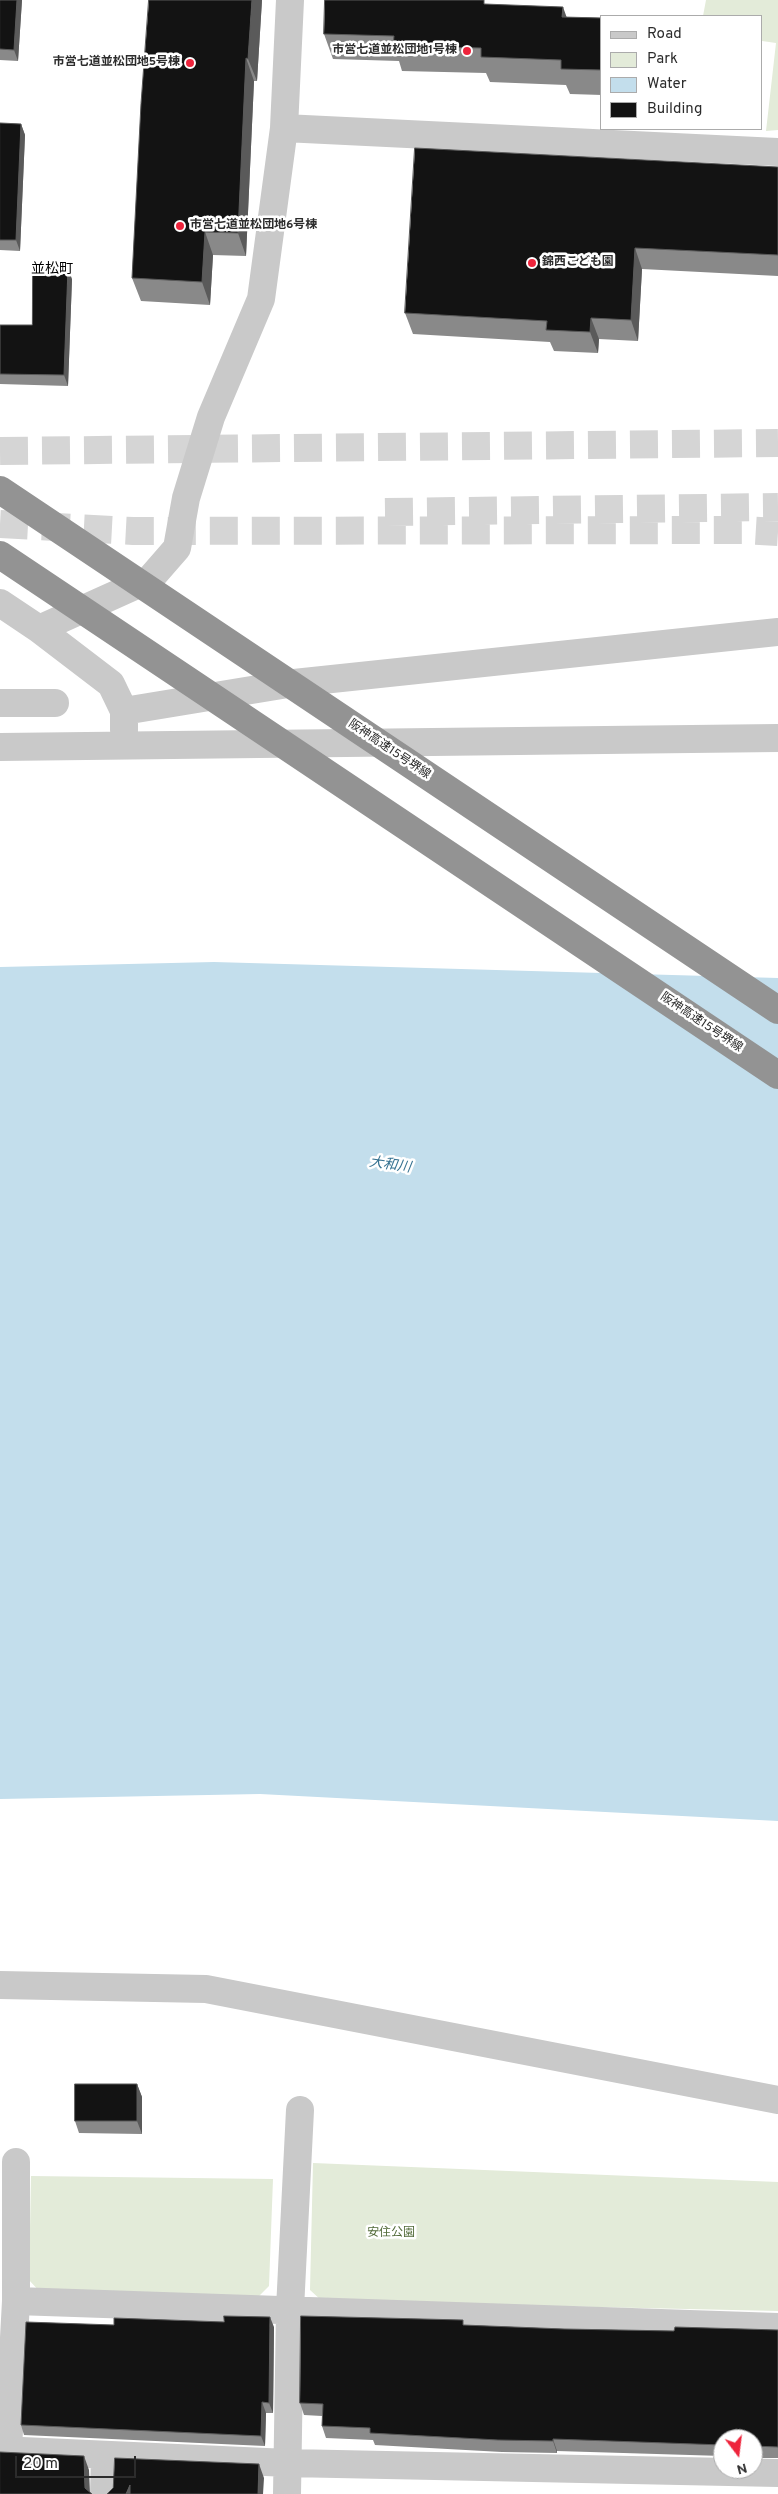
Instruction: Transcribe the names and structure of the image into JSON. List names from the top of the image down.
{
  "streets": {
    "highway": ["阪神高速15号堺線"]
  },
  "districts": ["並松町"],
  "water": ["大和川"],
  "parks": ["安住公園"],
  "places": [
    "市営七道並松団地1号棟",
    "市営七道並松団地5号棟",
    "市営七道並松団地6号棟",
    "錦西こども園"
  ],
  "legend": [
    "Road",
    "Park",
    "Water",
    "Building"
  ],
  "scale_bar": "20 m",
  "north": "bottom"
}
